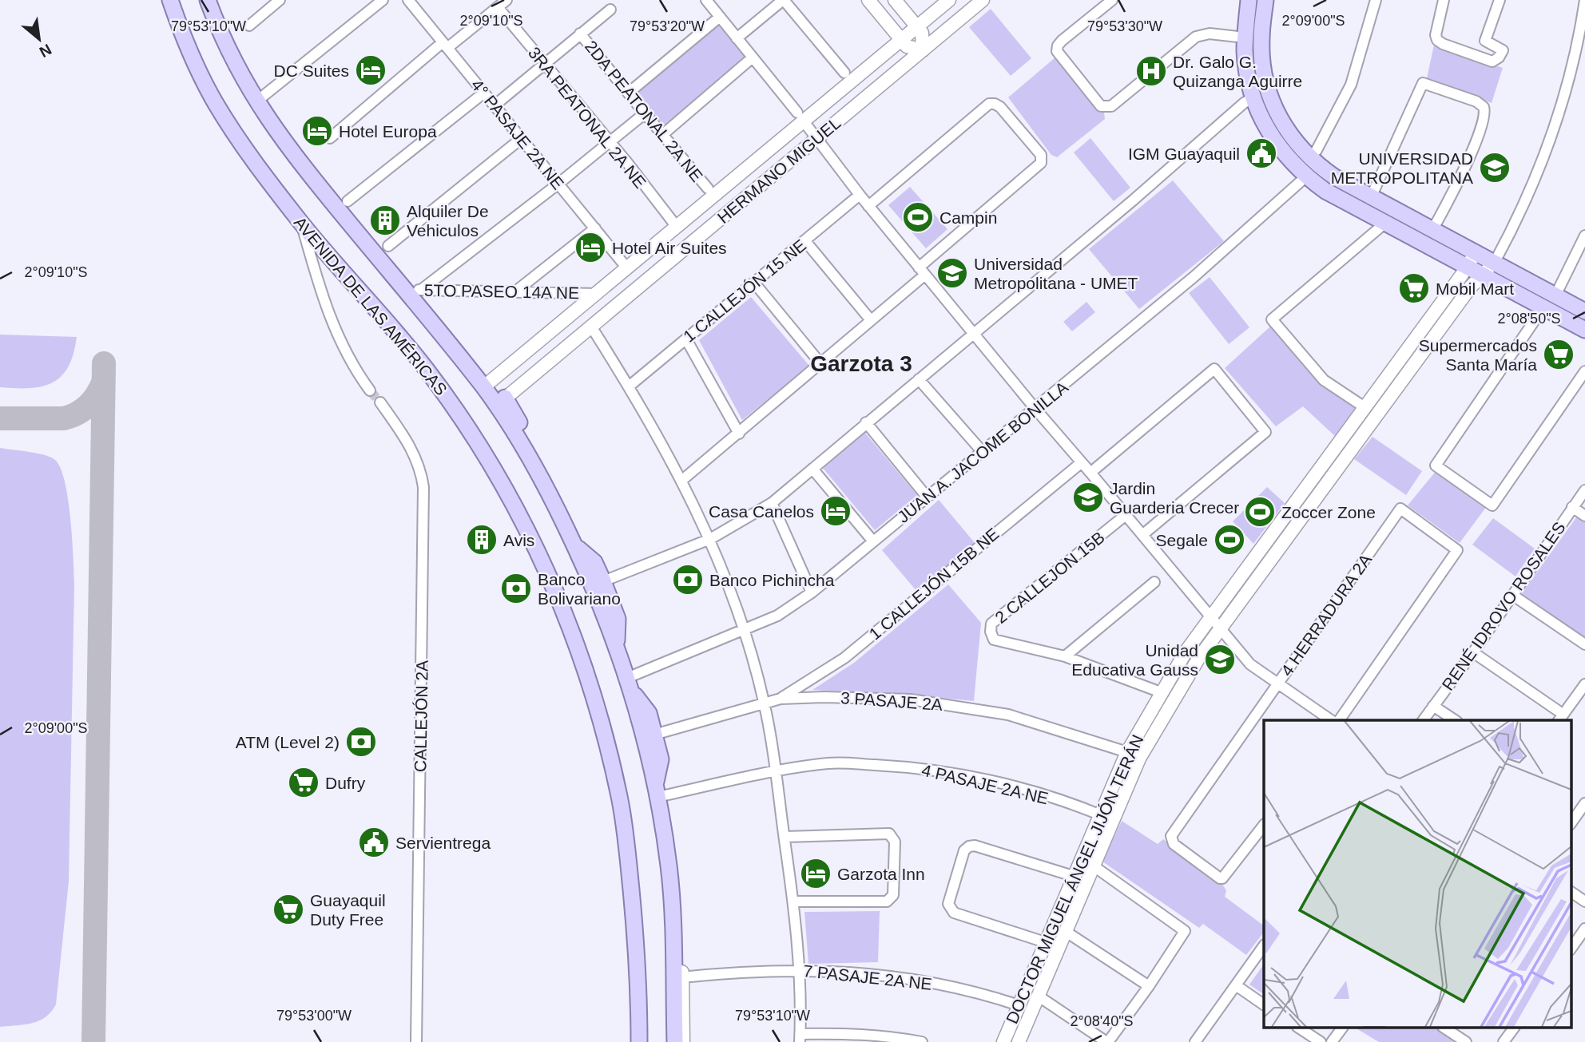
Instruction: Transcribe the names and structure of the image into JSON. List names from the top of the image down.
{
  "streets": {
    "main road": ["AVENIDA DE LAS AMÉRICAS"],
    "street": [
      "2DA PEATONAL 2A NE",
      "3RA PEATONAL 2A NE",
      "4° PASAJE 2A NE",
      "HERMANO MIGUEL",
      "1 CALLEJÓN 15 NE",
      "5TO PASEO 14A NE",
      "JUAN A. JACOME BONILLA",
      "2 CALLEJON 15B",
      "1 CALLEJÓN 15B NE",
      "RENÉ IDROVO ROSALES",
      "4 HERRADURA 2A",
      "3 PASAJE 2A",
      "CALLEJÓN 2A",
      "4 PASAJE 2A NE",
      "DOCTOR MIGUEL ÁNGEL JIJÓN TERÁN",
      "7 PASAJE 2A NE"
    ]
  },
  "crossings": [
    ["3RA PEATONAL 2A NE", "HERMANO MIGUEL"],
    ["4° PASAJE 2A NE", "HERMANO MIGUEL"],
    ["HERMANO MIGUEL", "5TO PASEO 14A NE"],
    ["HERMANO MIGUEL", "AVENIDA DE LAS AMÉRICAS"],
    ["5TO PASEO 14A NE", "AVENIDA DE LAS AMÉRICAS"],
    ["2 CALLEJON 15B", "DOCTOR MIGUEL ÁNGEL JIJÓN TERÁN"],
    ["1 CALLEJÓN 15B NE", "3 PASAJE 2A"],
    ["3 PASAJE 2A", "DOCTOR MIGUEL ÁNGEL JIJÓN TERÁN"],
    ["4 PASAJE 2A NE", "DOCTOR MIGUEL ÁNGEL JIJÓN TERÁN"],
    ["DOCTOR MIGUEL ÁNGEL JIJÓN TERÁN", "7 PASAJE 2A NE"]
  ],
  "districts": ["Garzota 3"],
  "places": {
    "hotel": [
      "DC Suites",
      "Hotel Europa",
      "Hotel Air Suites",
      "Casa Canelos",
      "Garzota Inn"
    ],
    "hospital": ["Dr. Galo G. Quizanga Aguirre"],
    "public building": ["IGM Guayaquil", "Servientrega"],
    "school or university": [
      "UNIVERSIDAD METROPOLITANA",
      "Universidad Metropolitana - UMET",
      "Jardin Guarderia Crecer",
      "Unidad Educativa Gauss"
    ],
    "sports": ["Campin", "Zoccer Zone", "Segale"],
    "building": ["Alquiler De Vehiculos", "Avis"],
    "supermarket": [
      "Mobil Mart",
      "Supermercados Santa María",
      "Dufry",
      "Guayaquil Duty Free"
    ],
    "bank": ["Banco Pichincha", "Banco Bolivariano", "ATM (Level 2)"]
  },
  "north": "bottom right",
  "coordinates": [
    "2°09'10\"S",
    "2°09'00\"S",
    "79°53'10\"W",
    "79°53'20\"W",
    "79°53'30\"W",
    "2°08'50\"S",
    "79°53'00\"W",
    "2°08'40\"S"
  ]
}
